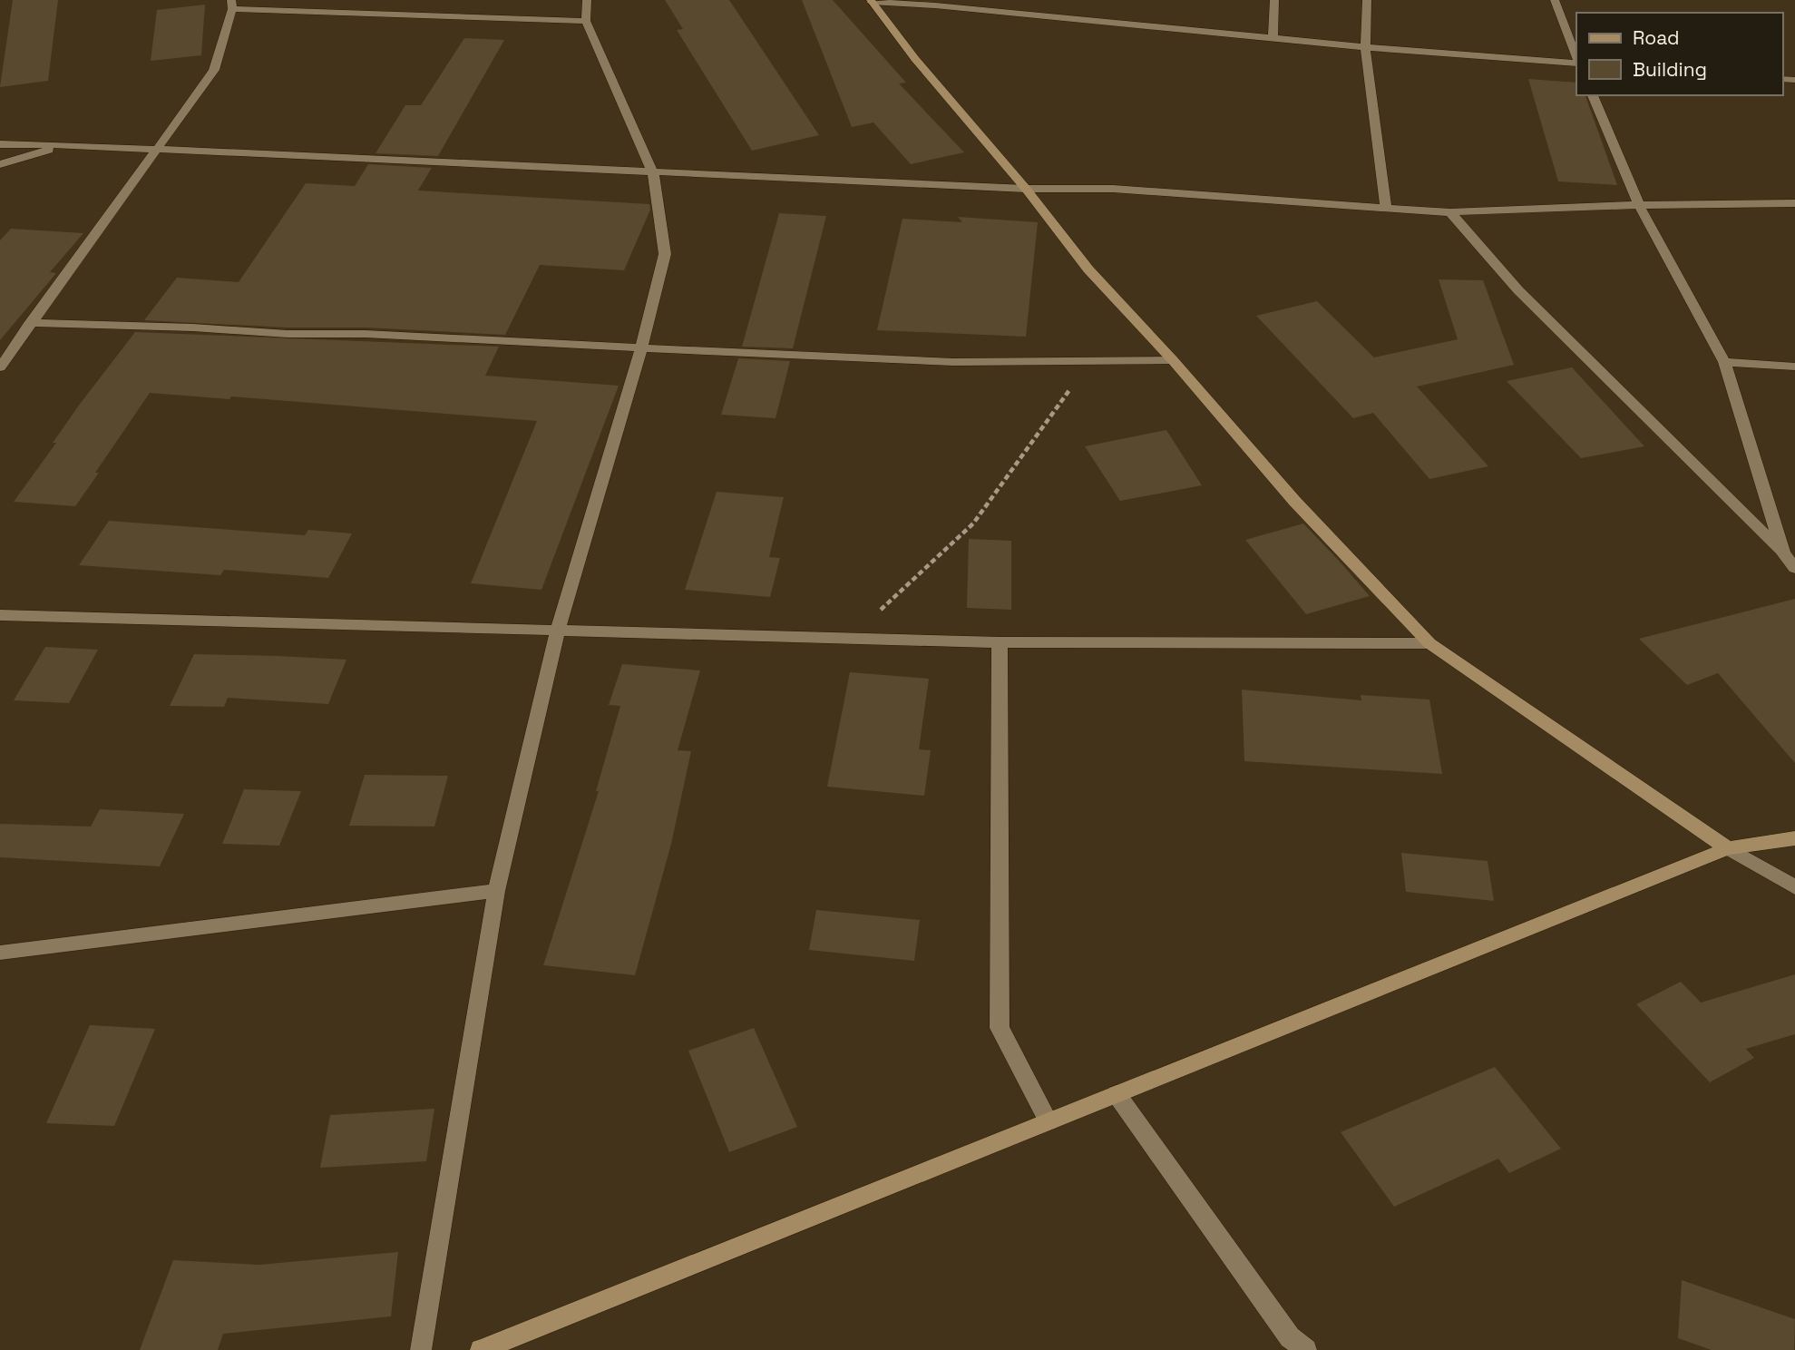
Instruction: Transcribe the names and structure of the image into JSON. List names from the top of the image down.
{
  "legend": ["Road", "Building"]
}
